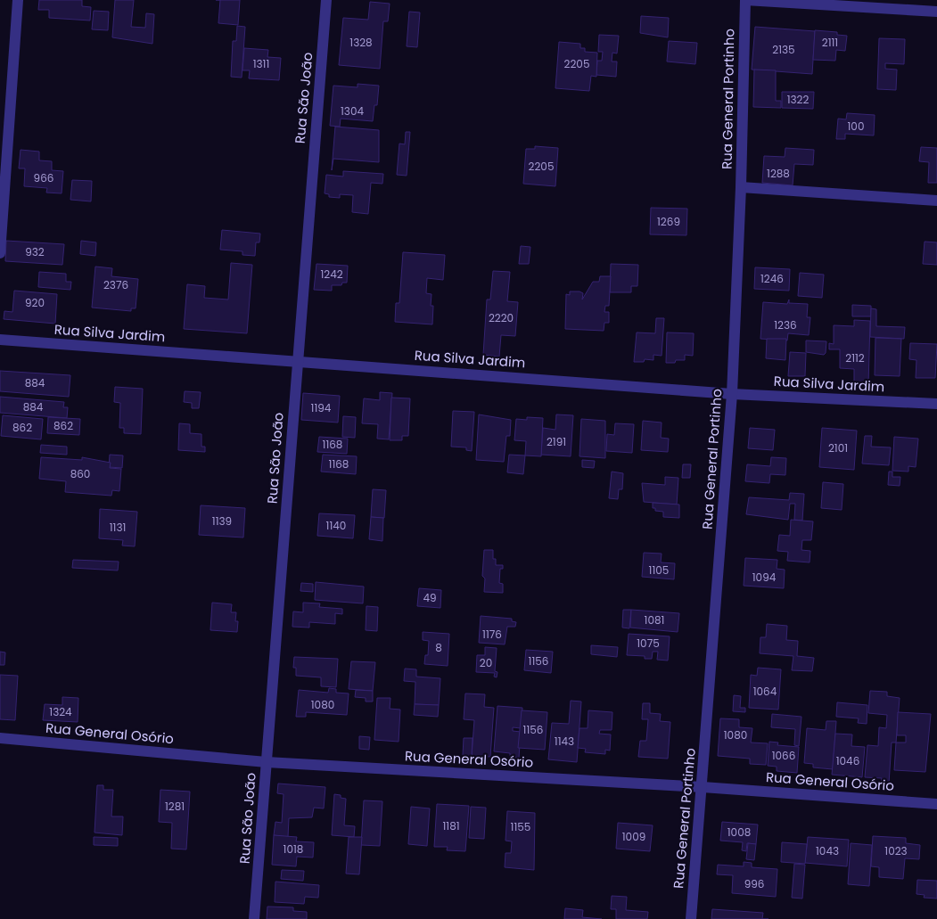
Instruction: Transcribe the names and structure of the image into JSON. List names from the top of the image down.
{
  "streets": {
    "street": [
      "Rua São João",
      "Rua General Portinho",
      "Rua Silva Jardim",
      "Rua General Osório"
    ]
  },
  "crossings": [
    ["Rua São João", "Rua Silva Jardim"],
    ["Rua São João", "Rua General Osório"],
    ["Rua General Portinho", "Rua Silva Jardim"],
    ["Rua General Portinho", "Rua General Osório"]
  ],
  "house_numbers": [
    "1328",
    "2111",
    "2135",
    "1311",
    "2205",
    "1322",
    "1304",
    "100",
    "2205",
    "1288",
    "966",
    "1269",
    "932",
    "1242",
    "1246",
    "2376",
    "920",
    "2220",
    "1236",
    "2112",
    "884",
    "884",
    "1194",
    "862",
    "862",
    "2191",
    "1168",
    "2101",
    "1168",
    "860",
    "1139",
    "1140",
    "1131",
    "1105",
    "1094",
    "49",
    "1081",
    "1176",
    "1075",
    "8",
    "1156",
    "20",
    "1064",
    "1080",
    "1324",
    "1156",
    "1080",
    "1143",
    "1066",
    "1046",
    "1281",
    "1181",
    "1155",
    "1008",
    "1009",
    "1018",
    "1043",
    "1023",
    "996"
  ]
}
